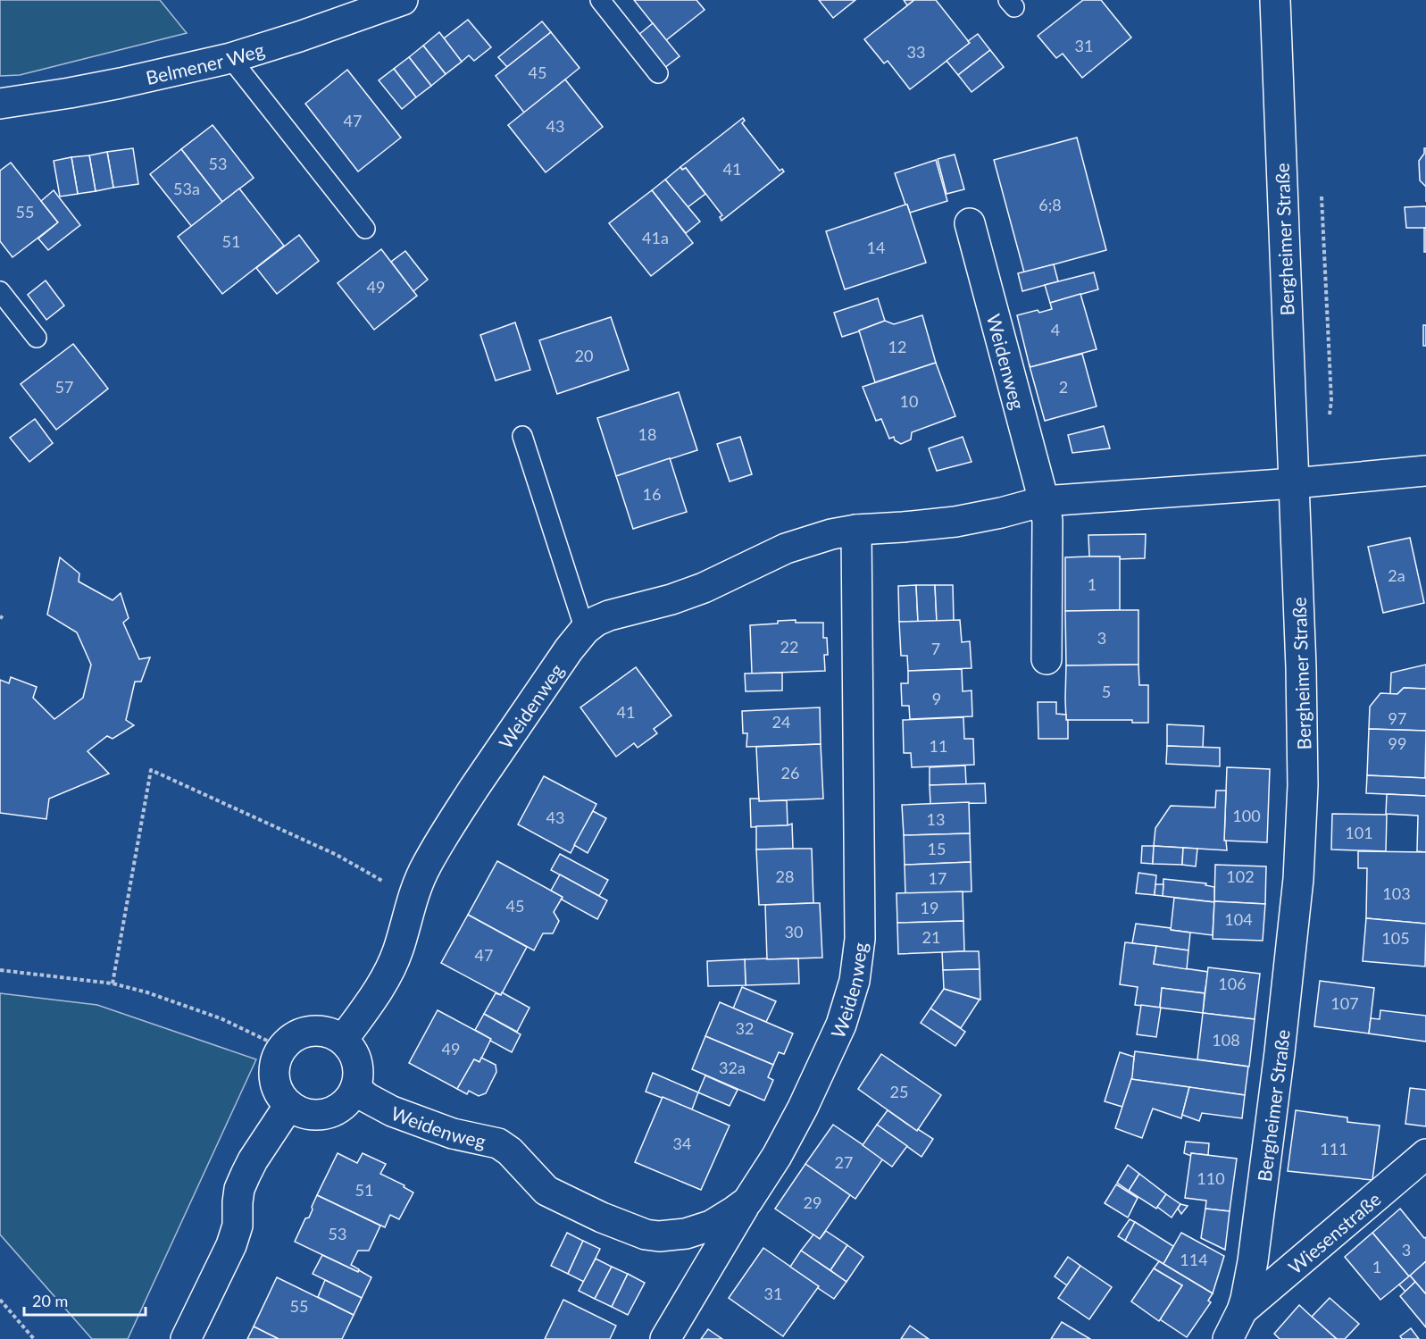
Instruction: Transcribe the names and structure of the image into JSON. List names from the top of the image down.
{
  "streets": {
    "street": [
      "Belmener Weg",
      "Bergheimer Straße",
      "Weidenweg",
      "Wiesenstraße"
    ]
  },
  "crossings": [
    ["Bergheimer Straße", "Weidenweg"],
    ["Bergheimer Straße", "Wiesenstraße"]
  ],
  "house_numbers": [
    "31",
    "33",
    "45",
    "47",
    "43",
    "53",
    "41",
    "53a",
    "6;8",
    "55",
    "41a",
    "51",
    "14",
    "49",
    "4",
    "12",
    "20",
    "57",
    "2",
    "10",
    "18",
    "16",
    "2a",
    "1",
    "3",
    "22",
    "7",
    "5",
    "9",
    "41",
    "97",
    "24",
    "99",
    "11",
    "26",
    "100",
    "43",
    "13",
    "101",
    "15",
    "28",
    "102",
    "17",
    "103",
    "45",
    "19",
    "104",
    "30",
    "21",
    "105",
    "47",
    "106",
    "107",
    "32",
    "108",
    "49",
    "32a",
    "25",
    "34",
    "111",
    "27",
    "110",
    "51",
    "29",
    "53",
    "3",
    "114",
    "1",
    "31",
    "55"
  ],
  "scale_bar": "20 m"
}
